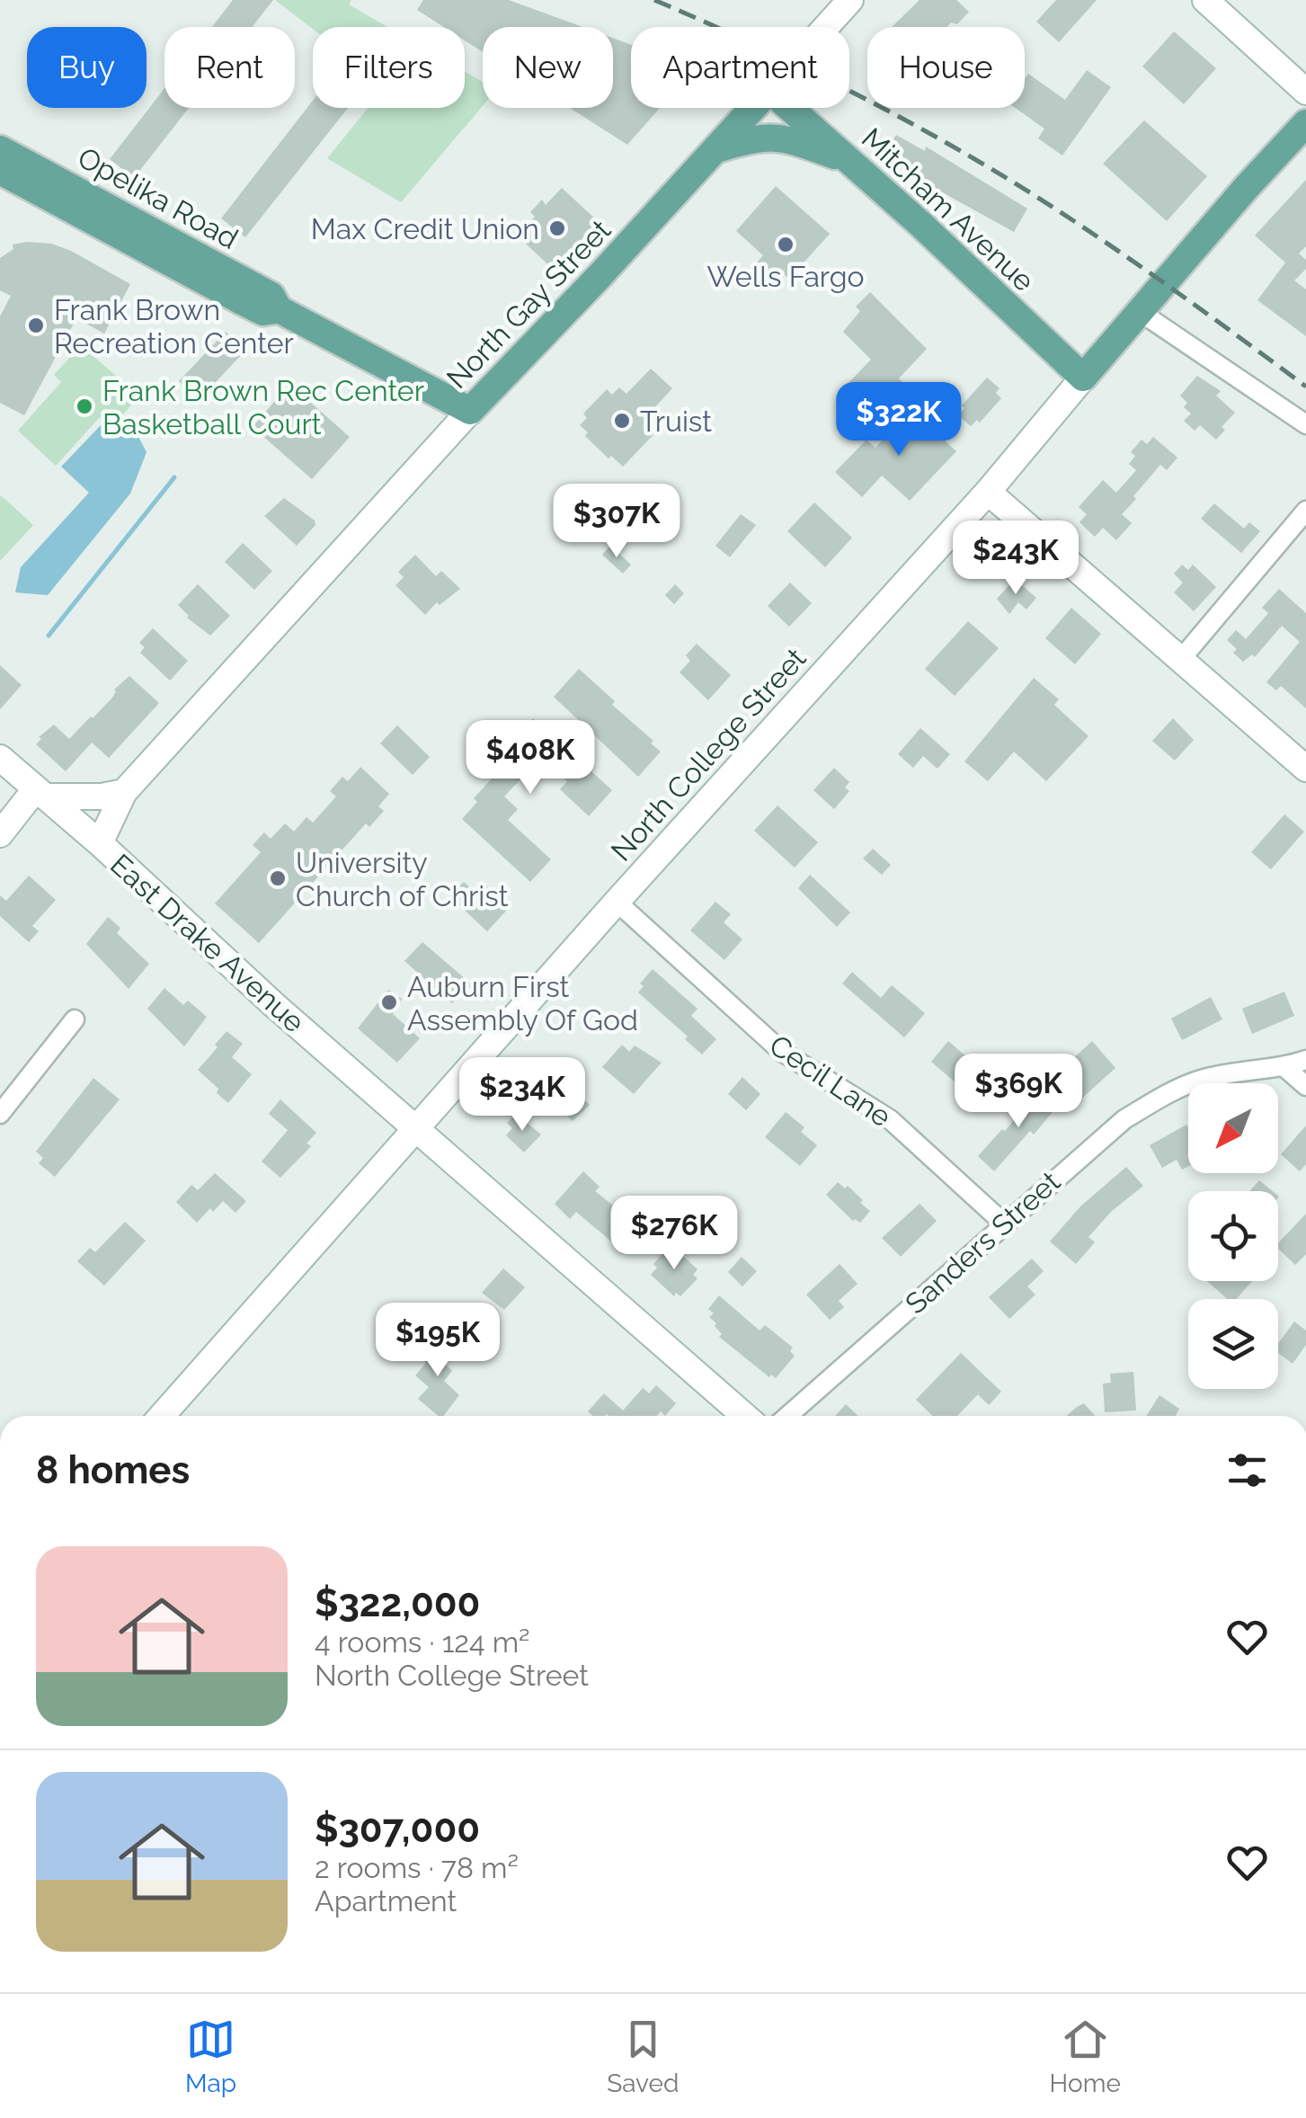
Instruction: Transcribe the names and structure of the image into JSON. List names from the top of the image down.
{
  "streets": {
    "main road": [
      "Opelika Road",
      "Mitcham Avenue",
      "North Gay Street",
      "North College Street"
    ],
    "street": ["East Drake Avenue", "Cecil Lane", "Sanders Street"]
  },
  "crossings": [
    ["Opelika Road", "North Gay Street"],
    ["Mitcham Avenue", "North College Street"],
    ["North Gay Street", "East Drake Avenue"],
    ["North College Street", "East Drake Avenue"],
    ["North College Street", "Cecil Lane"],
    ["Cecil Lane", "Sanders Street"]
  ],
  "places": [
    "Max Credit Union",
    "Wells Fargo",
    "Frank Brown Recreation Center",
    "Frank Brown Rec Center Basketball Court",
    "Truist",
    "University Church of Christ",
    "Auburn First Assembly Of God"
  ],
  "north": "bottom left",
  "page": {
    "chip": [
      "Buy",
      "Rent",
      "Filters",
      "New",
      "Apartment",
      "House"
    ],
    "price": [
      "$322K",
      "$307K",
      "$243K",
      "$408K",
      "$369K",
      "$234K",
      "$276K",
      "$195K"
    ],
    "heading": "8 homes",
    "list": [
      {
        "name": "$322,000",
        "note": "4 rooms · 124 m² · North College Street"
      },
      {
        "name": "$307,000",
        "note": "2 rooms · 78 m² · Apartment"
      }
    ],
    "tabs": ["Map", "Saved", "Home"]
  }
}
